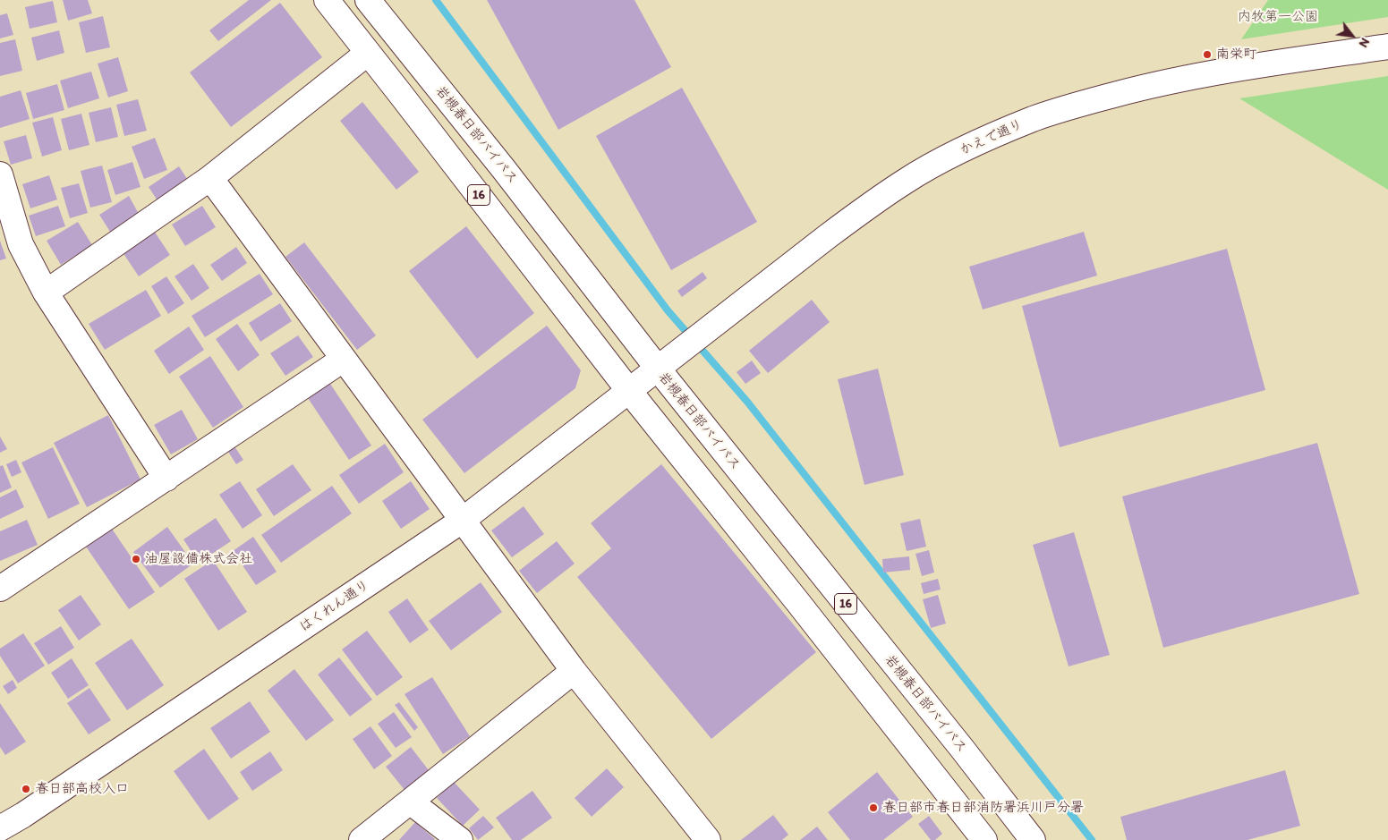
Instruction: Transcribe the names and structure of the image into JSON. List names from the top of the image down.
{
  "streets": {
    "main road": [
      "岩槻春日部バイパス",
      "かえで通り",
      "16",
      "はくれん通り"
    ]
  },
  "crossings": [
    ["岩槻春日部バイパス", "かえで通り"],
    ["岩槻春日部バイパス", "はくれん通り"],
    ["かえで通り", "はくれん通り"],
    ["16", "はくれん通り"]
  ],
  "parks": ["内牧第一公園"],
  "places": [
    "南栄町",
    "油屋設備株式会社",
    "春日部高校入口",
    "春日部市春日部消防署浜川戸分署"
  ],
  "north": "bottom right"
}
